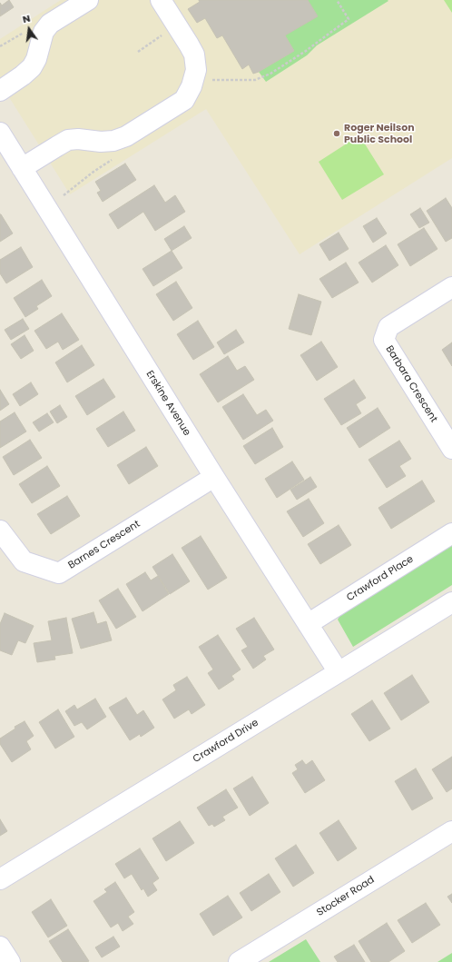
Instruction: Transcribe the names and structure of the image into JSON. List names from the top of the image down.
{
  "streets": {
    "street": [
      "Barbara Crescent",
      "Erskine Avenue",
      "Barnes Crescent",
      "Crawford Place",
      "Crawford Drive",
      "Stocker Road"
    ]
  },
  "crossings": [
    ["Erskine Avenue", "Barnes Crescent"],
    ["Erskine Avenue", "Crawford Place"],
    ["Erskine Avenue", "Crawford Drive"]
  ],
  "places": ["Roger Neilson Public School"],
  "north": "top"
}
